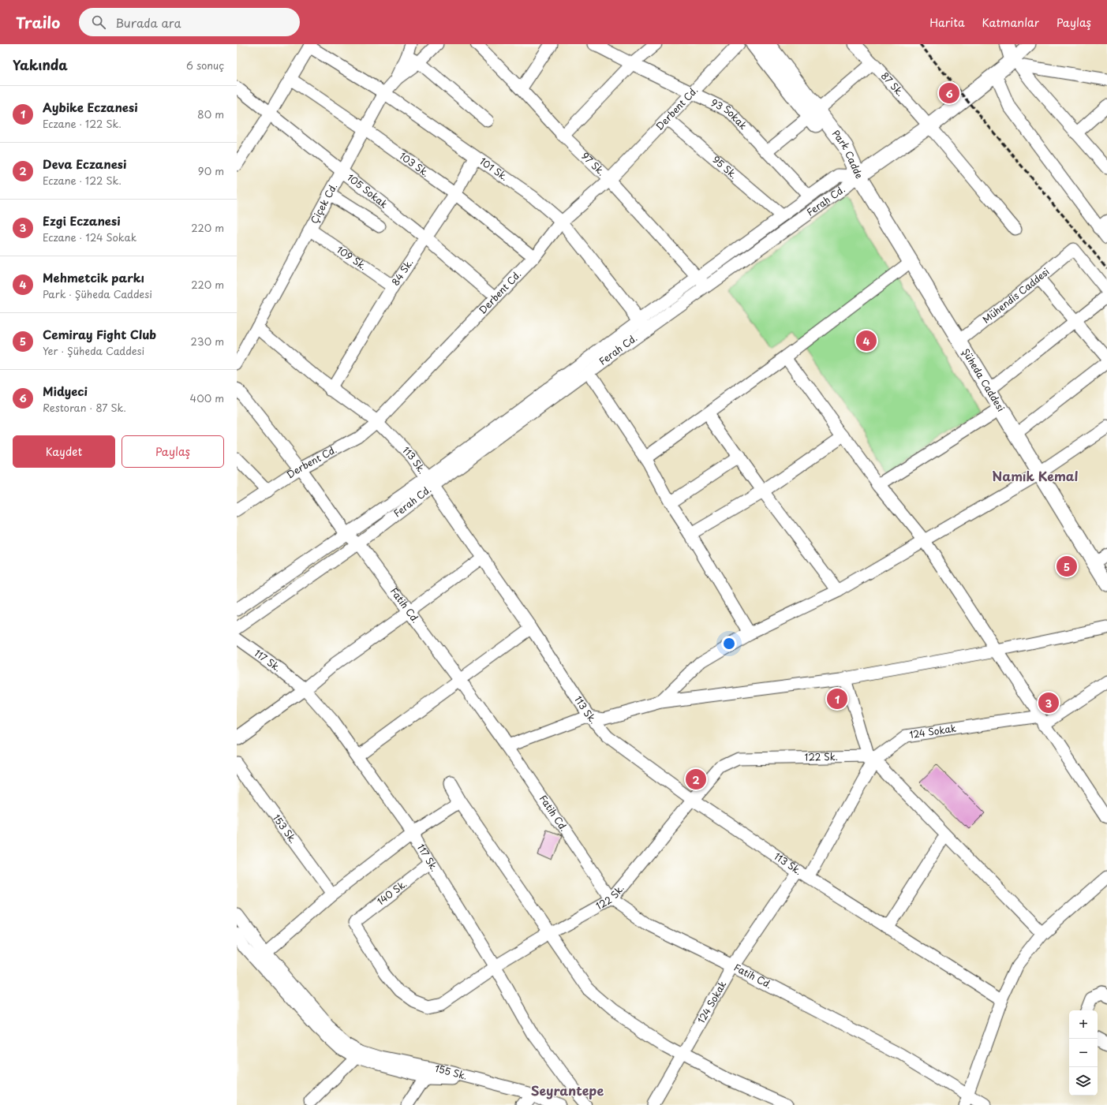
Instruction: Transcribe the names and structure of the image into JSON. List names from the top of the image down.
{
  "streets": {
    "main road": ["Park Cadde", "Şüheda Caddesi"],
    "street": [
      "87 Sk.",
      "Derbent Cd.",
      "93 Sokak",
      "97 Sk.",
      "103 Sk.",
      "95 Sk.",
      "101 Sk.",
      "105 Sokak",
      "Ferah Cd.",
      "Çiçek Cd.",
      "109 Sk.",
      "84 Sk.",
      "Mühendis Caddesi",
      "113 Sk.",
      "Fatih Cd.",
      "117 Sk.",
      "124 Sokak",
      "122 Sk.",
      "153 Sk.",
      "140 Sk.",
      "155 Sk."
    ]
  },
  "crossings": [
    ["Derbent Cd.", "93 Sokak"],
    ["Derbent Cd.", "97 Sk."],
    ["Derbent Cd.", "103 Sk."],
    ["Derbent Cd.", "95 Sk."],
    ["Derbent Cd.", "101 Sk."],
    ["Derbent Cd.", "105 Sokak"],
    ["Derbent Cd.", "113 Sk."],
    ["Derbent Cd.", "Fatih Cd."],
    ["93 Sokak", "Ferah Cd."],
    ["Park Cadde", "Ferah Cd."],
    ["Park Cadde", "Şüheda Caddesi"],
    ["97 Sk.", "Ferah Cd."],
    ["103 Sk.", "Çiçek Cd."],
    ["103 Sk.", "84 Sk."],
    ["95 Sk.", "Ferah Cd."],
    ["101 Sk.", "Ferah Cd."],
    ["101 Sk.", "Çiçek Cd."],
    ["101 Sk.", "84 Sk."],
    ["105 Sokak", "Çiçek Cd."],
    ["105 Sokak", "84 Sk."],
    ["Ferah Cd.", "Şüheda Caddesi"],
    ["Ferah Cd.", "113 Sk."],
    ["Ferah Cd.", "Fatih Cd."],
    ["Çiçek Cd.", "109 Sk."],
    ["Çiçek Cd.", "113 Sk."],
    ["109 Sk.", "84 Sk."],
    ["84 Sk.", "113 Sk."],
    ["Mühendis Caddesi", "Şüheda Caddesi"],
    ["113 Sk.", "124 Sokak"],
    ["113 Sk.", "122 Sk."],
    ["Fatih Cd.", "124 Sokak"],
    ["Fatih Cd.", "122 Sk."],
    ["117 Sk.", "122 Sk."],
    ["117 Sk.", "140 Sk."],
    ["124 Sokak", "122 Sk."],
    ["122 Sk.", "140 Sk."]
  ],
  "districts": ["Namık Kemal", "Seyrantepe"],
  "page": {
    "header": "Trailo",
    "search": "Burada ara",
    "nav": ["Harita", "Katmanlar", "Paylaş"],
    "heading": ["Yakında", "6 sonuç"],
    "pins": [
      "6",
      "4",
      "5",
      "1",
      "3",
      "2"
    ],
    "list": [
      {
        "mark": "1",
        "name": "Aybike Eczanesi",
        "note": "Eczane · 122 Sk.",
        "value": "80 m"
      },
      {
        "mark": "2",
        "name": "Deva Eczanesi",
        "note": "Eczane · 122 Sk.",
        "value": "90 m"
      },
      {
        "mark": "3",
        "name": "Ezgi Eczanesi",
        "note": "Eczane · 124 Sokak",
        "value": "220 m"
      },
      {
        "mark": "4",
        "name": "Mehmetcik parkı",
        "note": "Park · Şüheda Caddesi",
        "value": "220 m"
      },
      {
        "mark": "5",
        "name": "Cemiray Fight Club",
        "note": "Yer · Şüheda Caddesi",
        "value": "230 m"
      },
      {
        "mark": "6",
        "name": "Midyeci",
        "note": "Restoran · 87 Sk.",
        "value": "400 m"
      }
    ],
    "buttons": ["Kaydet", "Paylaş"],
    "map_buttons": ["+", "−"]
  }
}
